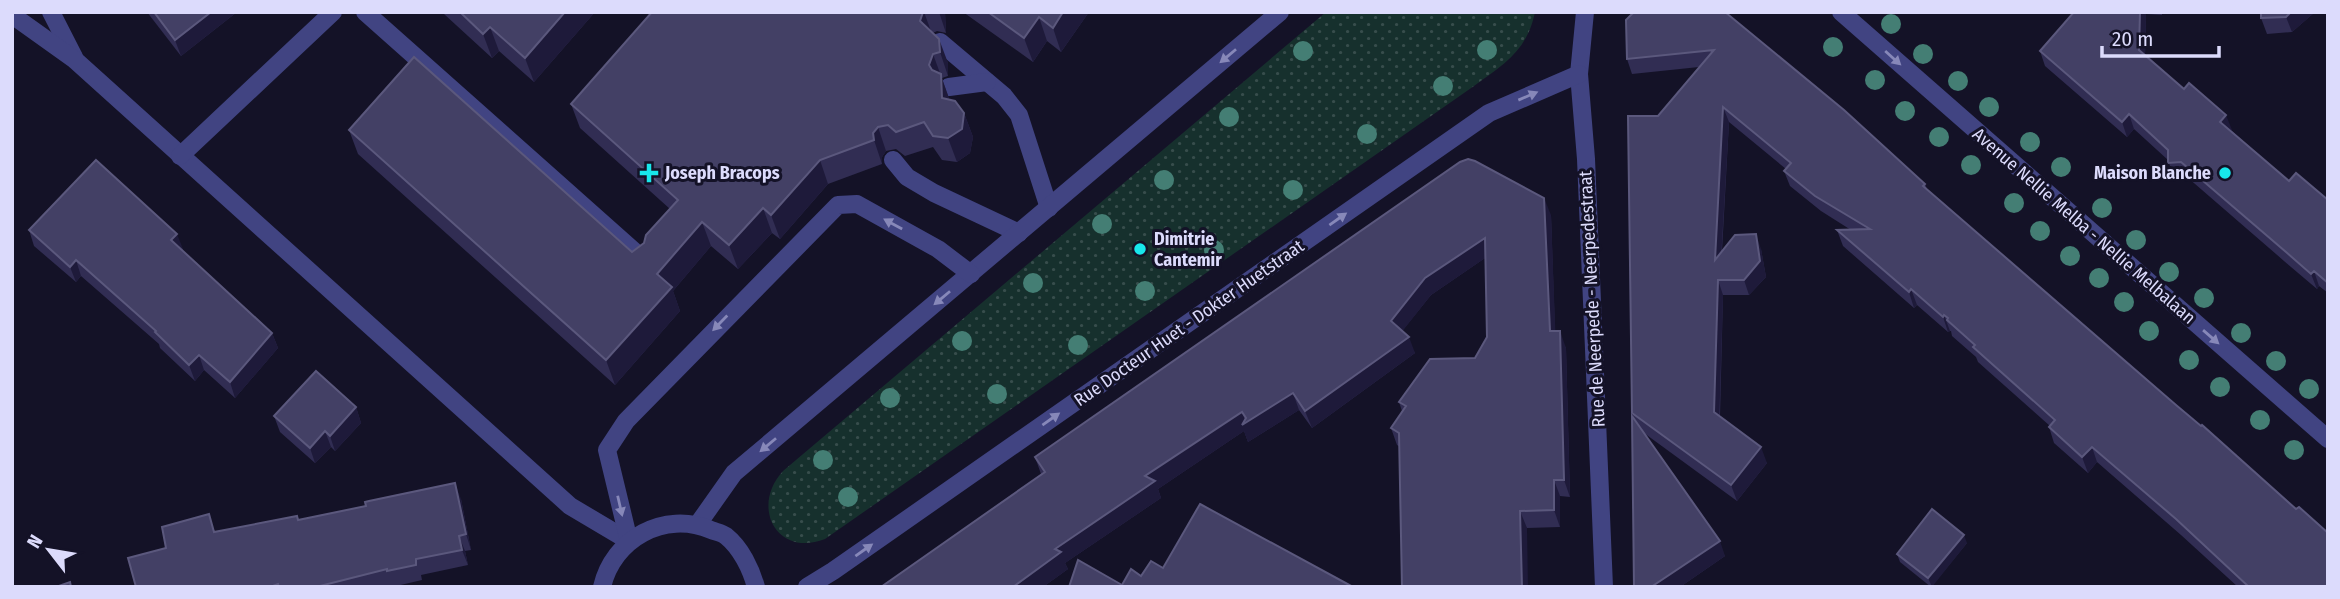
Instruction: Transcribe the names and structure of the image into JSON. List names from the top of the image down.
{
  "streets": {
    "street": ["Avenue Nellie Melba - Nellie Melbalaan", "Rue de Neerpede - Neerpedestraat", "Rue Docteur Huet - Dokter Huetstraat"]
  },
  "crossings": [
    ["Rue de Neerpede - Neerpedestraat", "Rue Docteur Huet - Dokter Huetstraat"]
  ],
  "one_way": ["Avenue Nellie Melba - Nellie Melbalaan", "Rue Docteur Huet - Dokter Huetstraat"],
  "places": {
    "health": ["Joseph Bracops"],
    "other": ["Maison Blanche", "Dimitrie Cantemir"]
  },
  "scale_bar": "20 m",
  "north": "top left"
}
